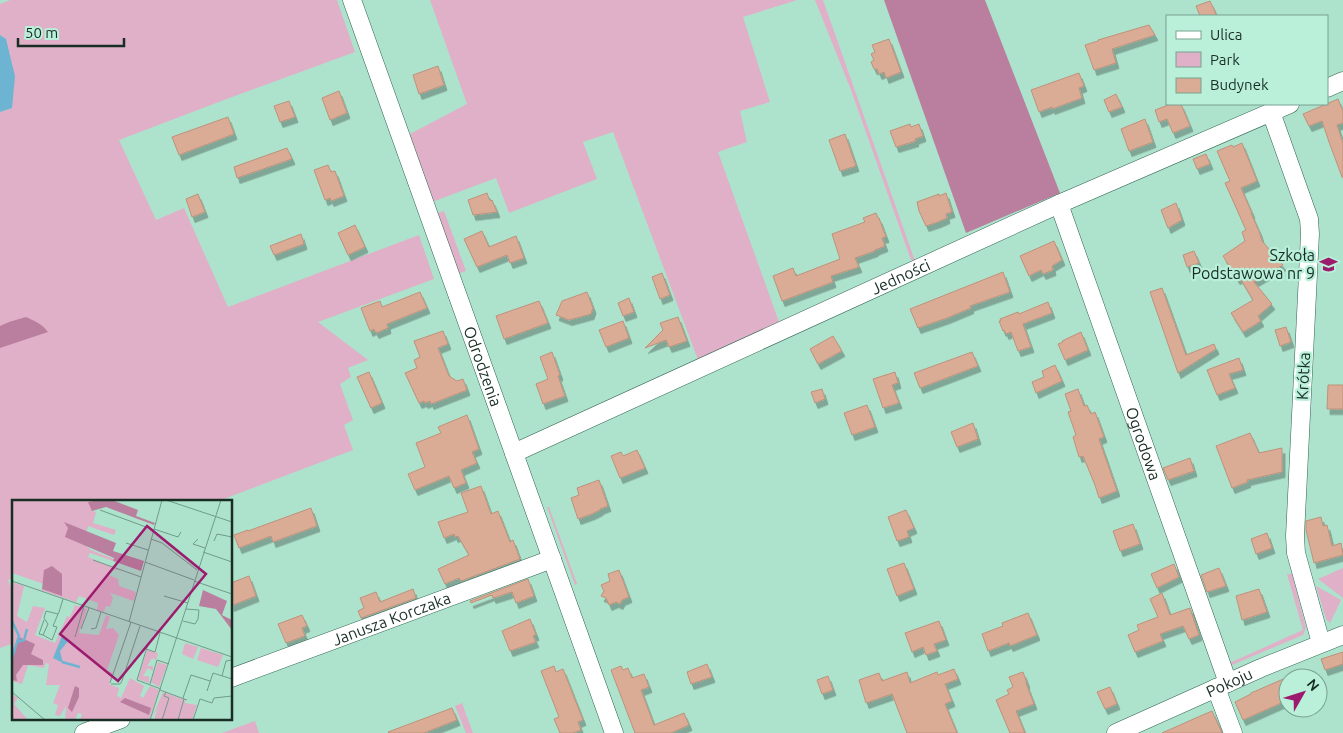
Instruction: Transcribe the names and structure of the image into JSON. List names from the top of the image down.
{
  "streets": {
    "street": [
      "Jedności",
      "Odrodzenia",
      "Krótka",
      "Ogrodowa",
      "Janusza Korczaka",
      "Pokoju"
    ]
  },
  "crossings": [
    ["Jedności", "Odrodzenia"],
    ["Jedności", "Krótka"],
    ["Jedności", "Ogrodowa"],
    ["Odrodzenia", "Janusza Korczaka"],
    ["Krótka", "Pokoju"],
    ["Ogrodowa", "Pokoju"]
  ],
  "places": {
    "school or university": ["Szkoła Podstawowa nr 9"]
  },
  "legend": ["Ulica", "Park", "Budynek"],
  "scale_bar": "50 m",
  "north": "top right"
}
